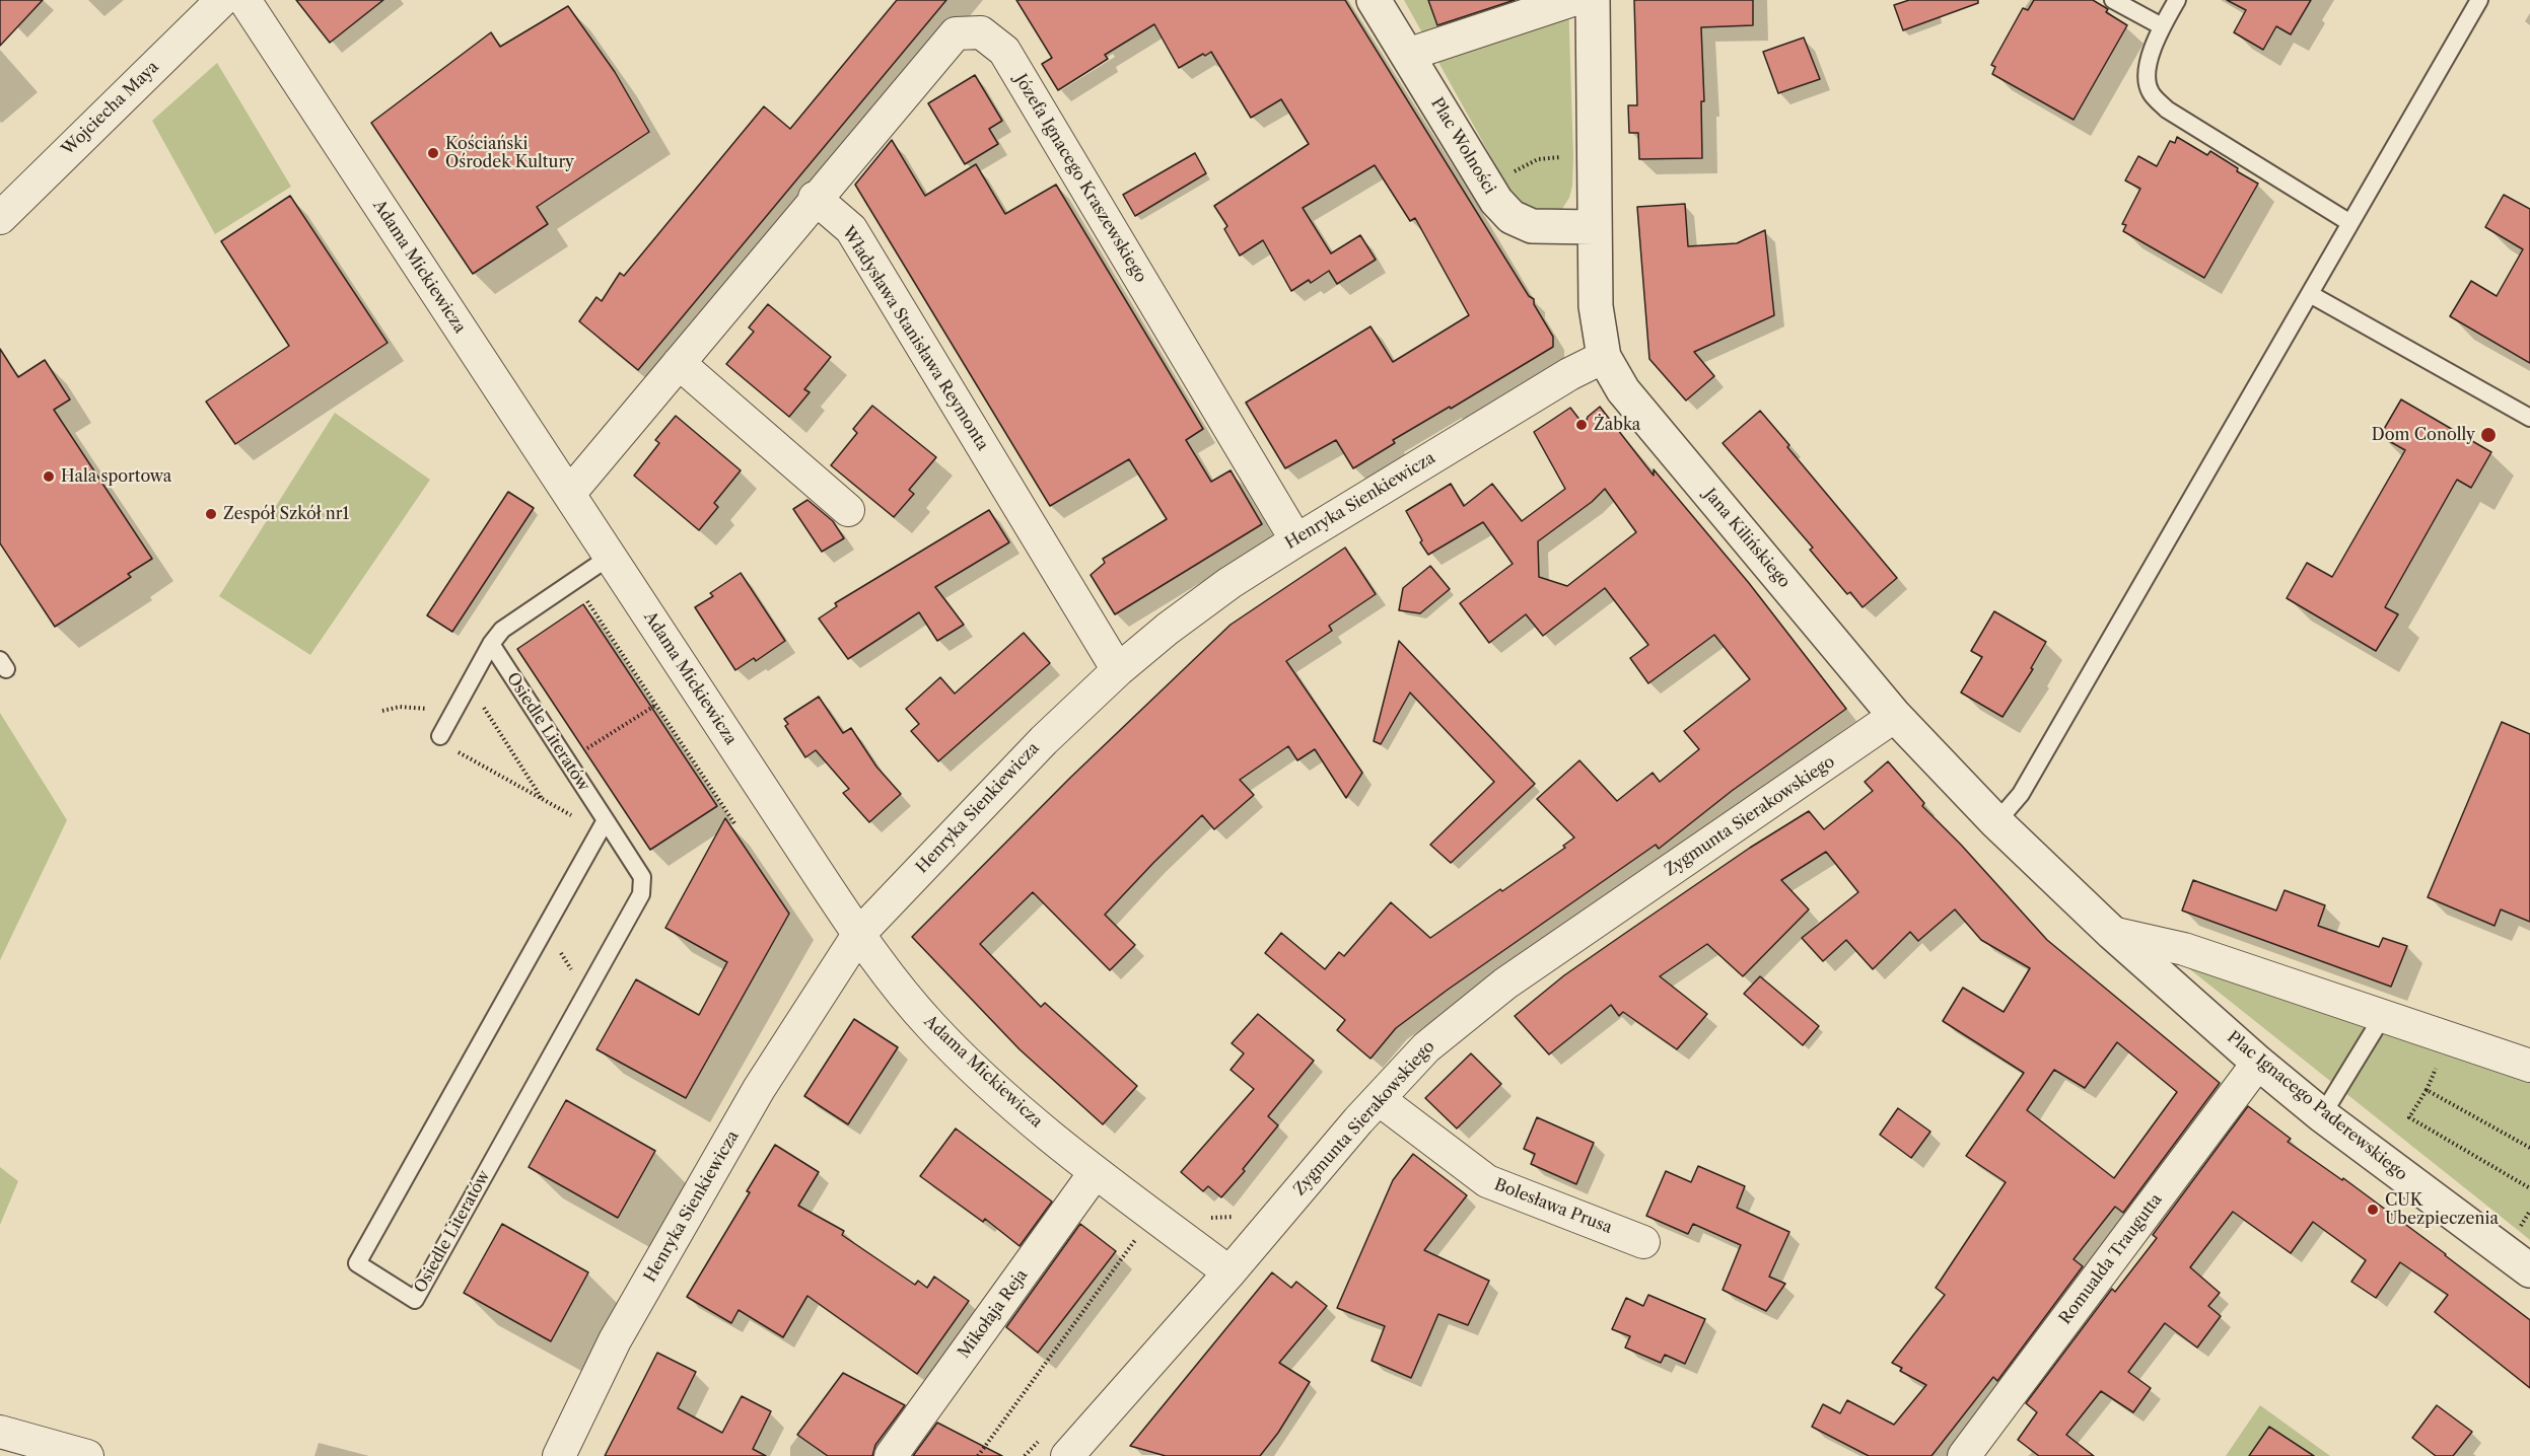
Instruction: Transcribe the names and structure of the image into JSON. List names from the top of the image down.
{
  "streets": {
    "street": [
      "Wojciecha Maya",
      "Plac Wolności",
      "Józefa Ignacego Kraszewskiego",
      "Adama Mickiewicza",
      "Władysława Stanisława Reymonta",
      "Henryka Sienkiewicza",
      "Jana Kilińskiego",
      "Zygmunta Sierakowskiego",
      "Plac Ignacego Paderewskiego",
      "Bolesława Prusa",
      "Romualda Traugutta",
      "Mikołaja Reja"
    ],
    "lane": ["Osiedle Literatów"]
  },
  "crossings": [
    ["Józefa Ignacego Kraszewskiego", "Władysława Stanisława Reymonta"],
    ["Józefa Ignacego Kraszewskiego", "Henryka Sienkiewicza"],
    ["Adama Mickiewicza", "Henryka Sienkiewicza"],
    ["Adama Mickiewicza", "Zygmunta Sierakowskiego"],
    ["Adama Mickiewicza", "Mikołaja Reja"],
    ["Władysława Stanisława Reymonta", "Henryka Sienkiewicza"],
    ["Henryka Sienkiewicza", "Jana Kilińskiego"],
    ["Jana Kilińskiego", "Zygmunta Sierakowskiego"],
    ["Jana Kilińskiego", "Plac Ignacego Paderewskiego"],
    ["Zygmunta Sierakowskiego", "Plac Ignacego Paderewskiego"],
    ["Zygmunta Sierakowskiego", "Bolesława Prusa"],
    ["Plac Ignacego Paderewskiego", "Romualda Traugutta"]
  ],
  "places": [
    "Kościański Ośrodek Kultury",
    "Żabka",
    "Dom Conolly",
    "Hala sportowa",
    "Zespół Szkół nr1",
    "CUK Ubezpieczenia"
  ]
}
